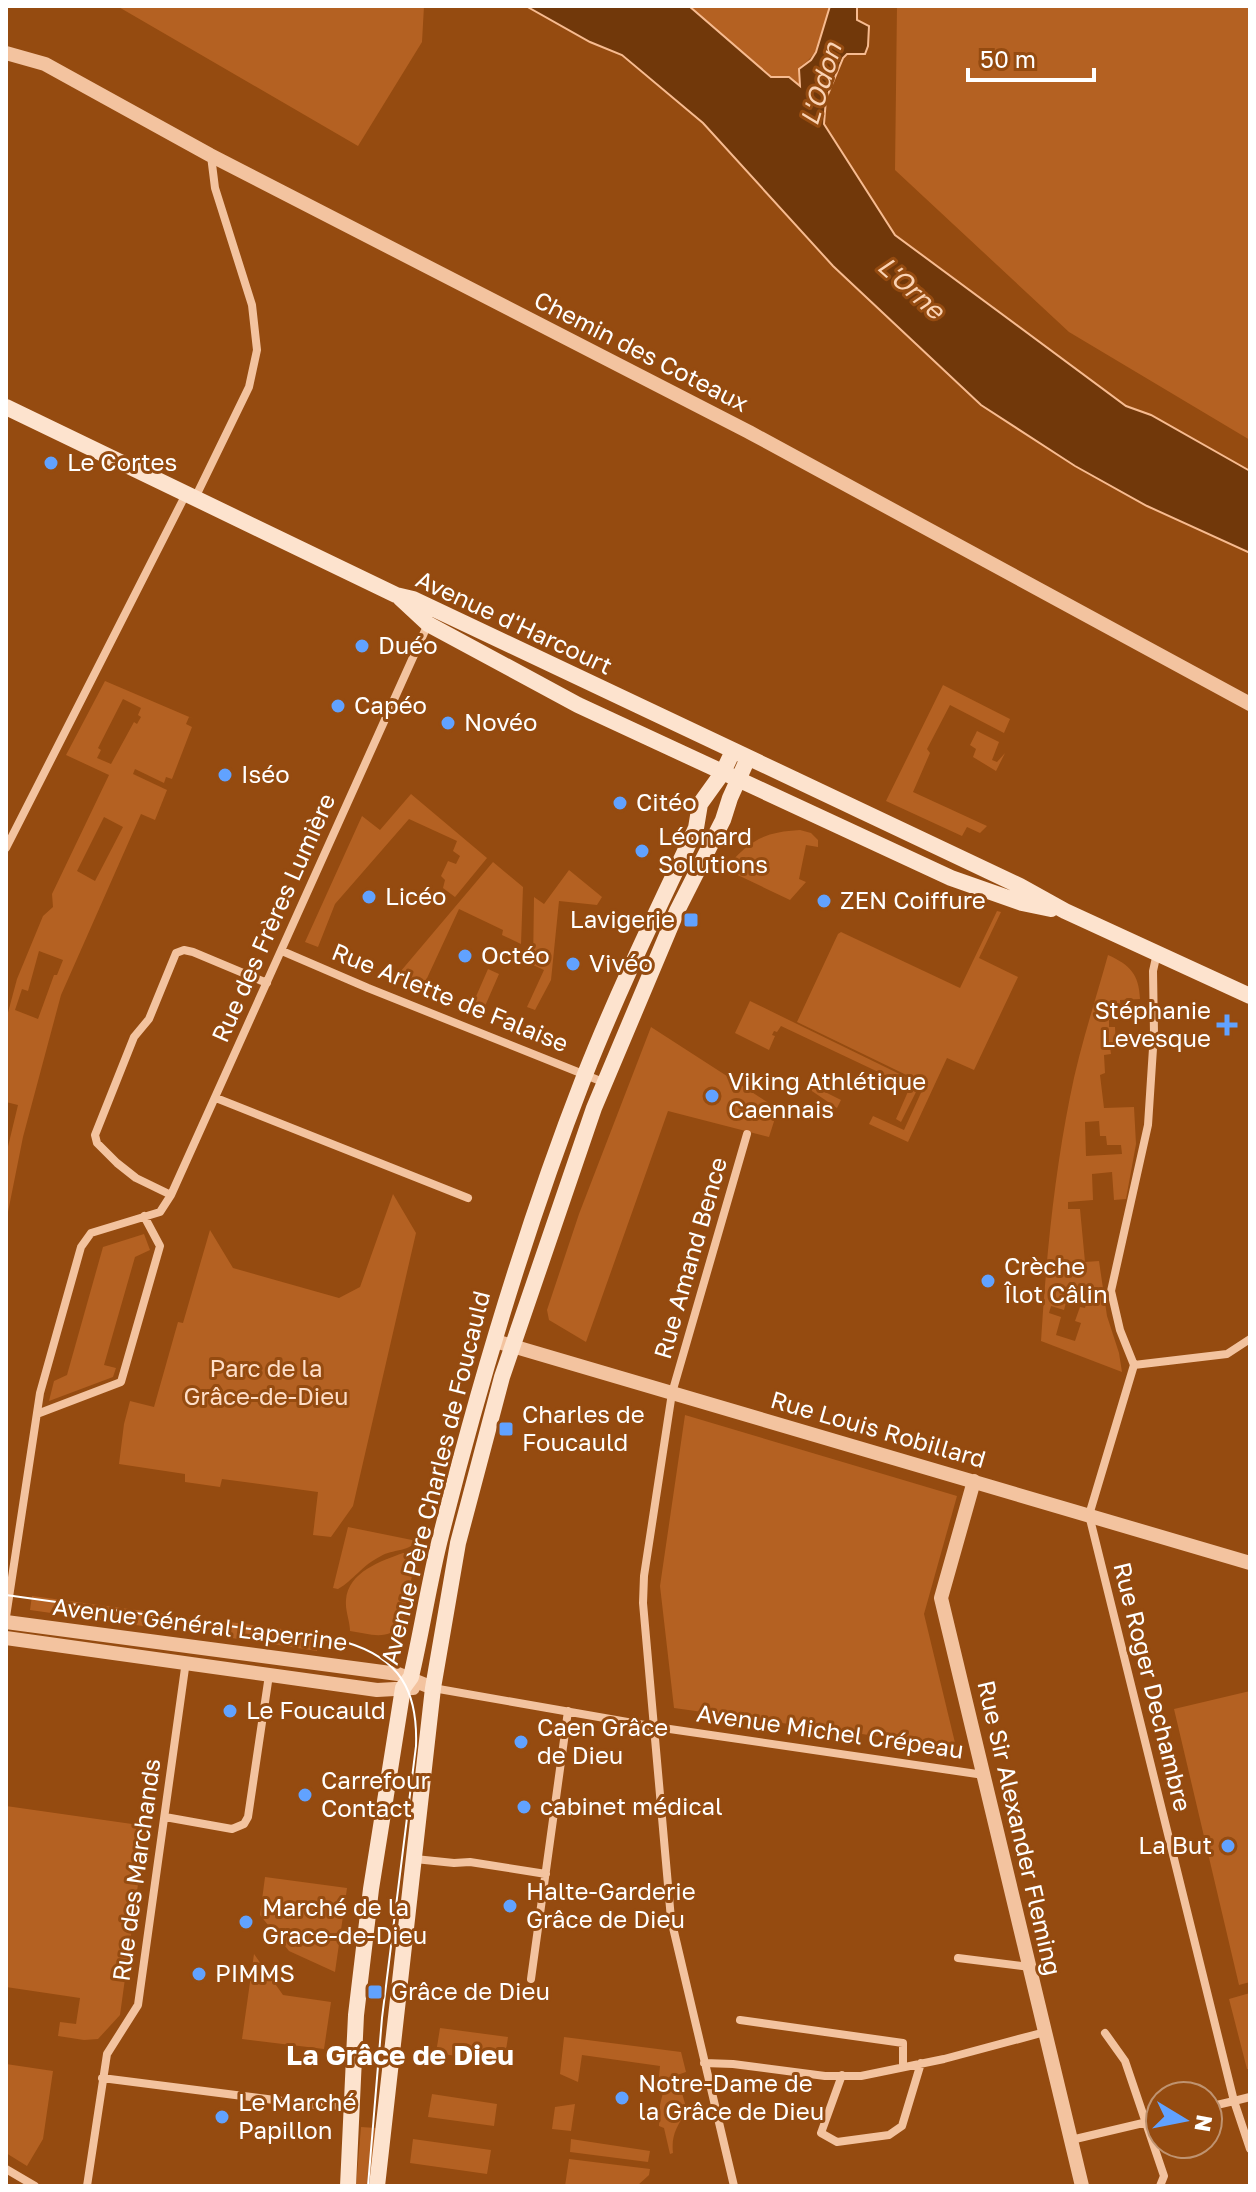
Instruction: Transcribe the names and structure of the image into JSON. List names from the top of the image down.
{
  "streets": {
    "main road": ["Avenue d'Harcourt", "Avenue Père Charles de Foucauld"],
    "street": [
      "Chemin des Coteaux",
      "Rue des Frères Lumière",
      "Rue Arlette de Falaise",
      "Rue Amand Bence",
      "Rue Louis Robillard",
      "Avenue Général Laperrine",
      "Rue Roger Dechambre",
      "Avenue Michel Crépeau",
      "Rue Sir Alexander Fleming",
      "Rue des Marchands"
    ]
  },
  "crossings": [
    ["Avenue d'Harcourt", "Rue des Frères Lumière"],
    ["Avenue d'Harcourt", "Avenue Père Charles de Foucauld"],
    ["Rue des Frères Lumière", "Rue Arlette de Falaise"],
    ["Rue des Frères Lumière", "Avenue Général Laperrine"],
    ["Rue Arlette de Falaise", "Avenue Père Charles de Foucauld"],
    ["Rue Amand Bence", "Rue Louis Robillard"],
    ["Rue Amand Bence", "Avenue Michel Crépeau"],
    ["Rue Louis Robillard", "Avenue Père Charles de Foucauld"],
    ["Rue Louis Robillard", "Rue Roger Dechambre"],
    ["Rue Louis Robillard", "Rue Sir Alexander Fleming"],
    ["Avenue Père Charles de Foucauld", "Avenue Général Laperrine"],
    ["Avenue Père Charles de Foucauld", "Avenue Michel Crépeau"],
    ["Avenue Général Laperrine", "Avenue Michel Crépeau"],
    ["Avenue Général Laperrine", "Rue des Marchands"],
    ["Avenue Michel Crépeau", "Rue Sir Alexander Fleming"]
  ],
  "districts": ["La Grâce de Dieu"],
  "water": ["L'Odon", "L'Orne"],
  "parks": ["Parc de la Grâce-de-Dieu"],
  "places": {
    "other": [
      "Le Cortes",
      "Duéo",
      "Capéo",
      "Novéo",
      "Iséo",
      "Citéo",
      "Léonard Solutions",
      "Licéo",
      "ZEN Coiffure",
      "Octéo",
      "Vivéo",
      "Viking Athlétique Caennais",
      "Crèche Îlot Câlin",
      "Le Foucauld",
      "Caen Grâce de Dieu",
      "Carrefour Contact",
      "cabinet médical",
      "La But",
      "Halte-Garderie Grâce de Dieu",
      "Marché de la Grace-de-Dieu",
      "PIMMS",
      "Notre-Dame de la Grâce de Dieu",
      "Le Marché Papillon"
    ],
    "transit": ["Lavigerie", "Charles de Foucauld", "Grâce de Dieu"],
    "health": ["Stéphanie Levesque"]
  },
  "scale_bar": "50 m",
  "north": "right"
}
